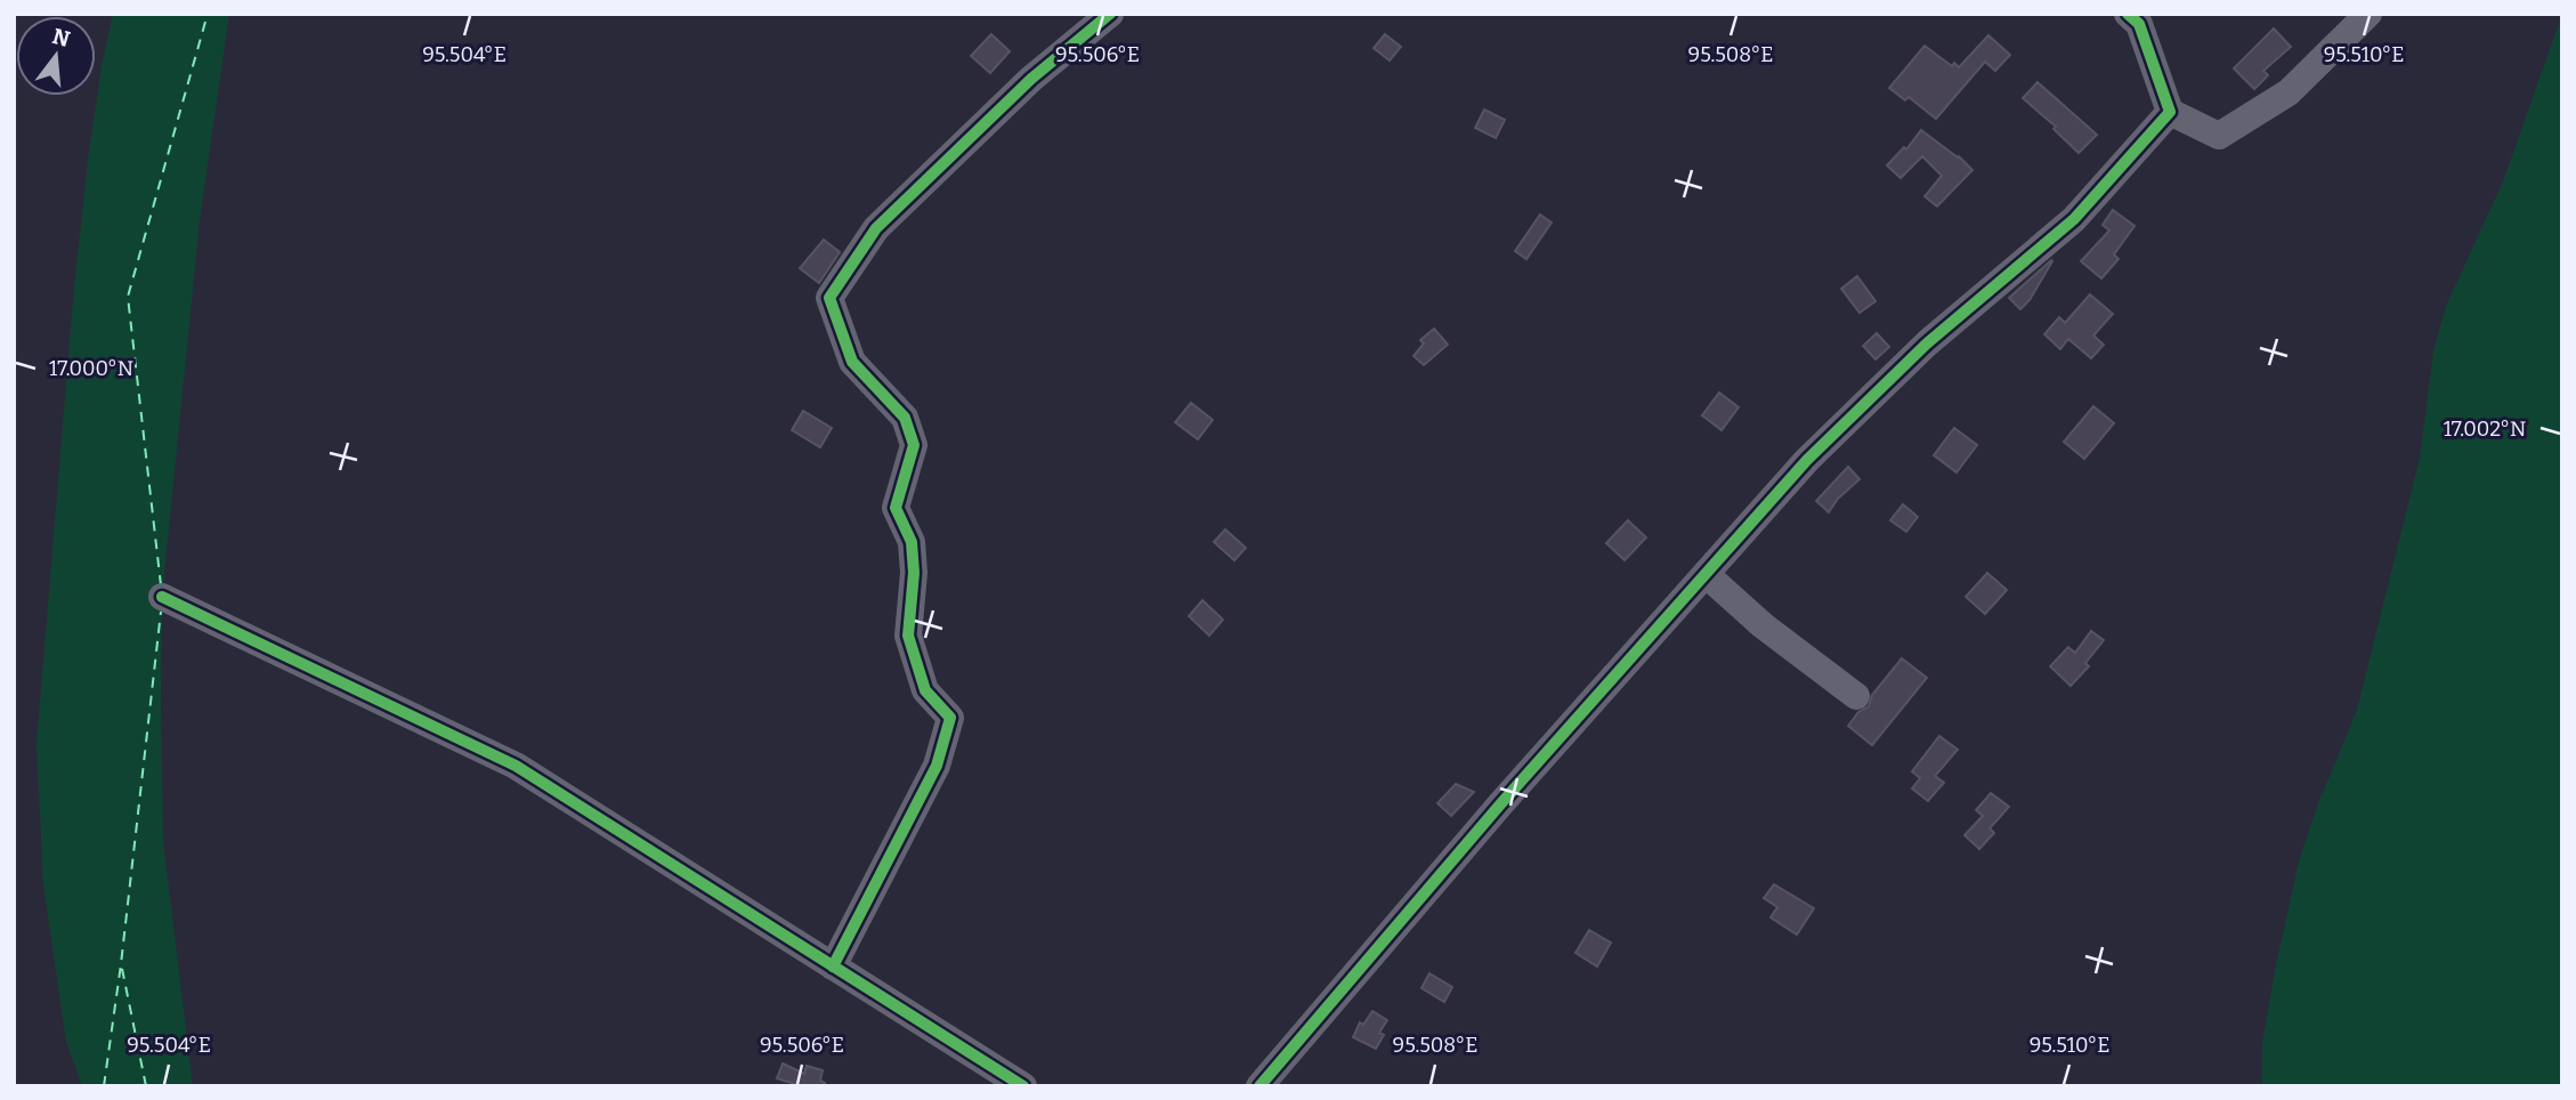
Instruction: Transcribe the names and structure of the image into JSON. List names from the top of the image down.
{
  "north": "top",
  "coordinates": [
    "95.504°E",
    "95.506°E",
    "95.508°E",
    "95.510°E",
    "17.000°N",
    "17.002°N"
  ]
}
